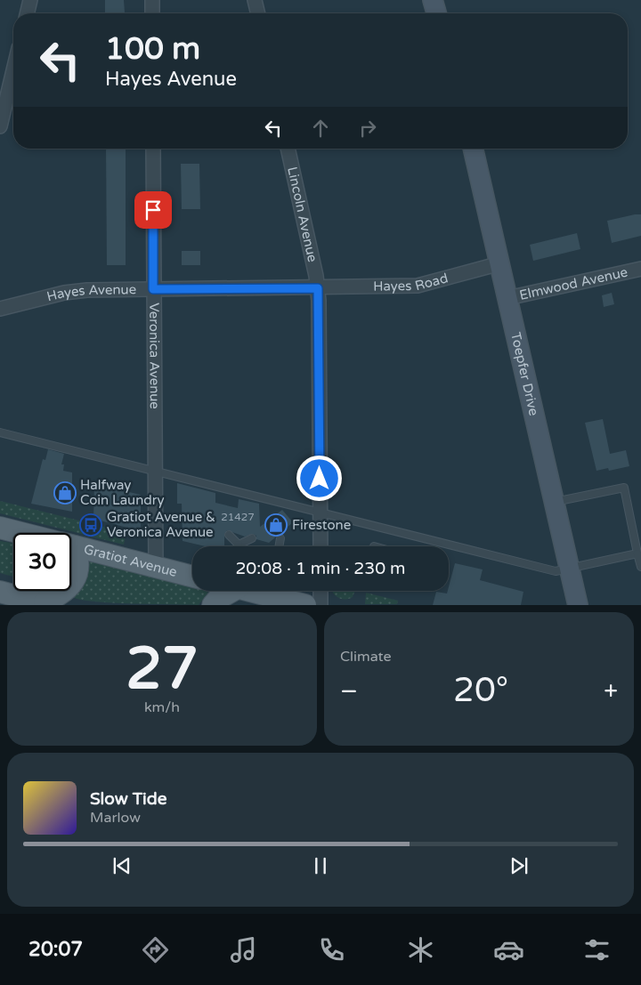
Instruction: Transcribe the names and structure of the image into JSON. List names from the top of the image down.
{
  "streets": {
    "main road": ["Gratiot Avenue"],
    "street": [
      "Lincoln Avenue",
      "Hayes Road",
      "Elmwood Avenue",
      "Hayes Avenue",
      "Veronica Avenue",
      "Toepfer Drive"
    ]
  },
  "crossings": [
    ["Lincoln Avenue", "Hayes Road"],
    ["Lincoln Avenue", "Hayes Avenue"],
    ["Hayes Road", "Hayes Avenue"],
    ["Hayes Road", "Toepfer Drive"],
    ["Elmwood Avenue", "Toepfer Drive"],
    ["Hayes Avenue", "Veronica Avenue"],
    ["Veronica Avenue", "Gratiot Avenue"]
  ],
  "places": {
    "shop": ["Halfway Coin Laundry", "Firestone"],
    "bus stop": ["Gratiot Avenue & Veronica Avenue"]
  },
  "house_numbers": ["21427"],
  "page": {
    "turn": ["100 m", "Hayes Avenue"],
    "limit": "30",
    "trip": "20:08 · 1 min · 230 m",
    "tile": [
      ["27", "km/h"],
      "Climate"
    ],
    "heat": ["−", "20°", "+"],
    "song": ["Slow Tide", "Marlow"],
    "tabs": "20:07"
  }
}
